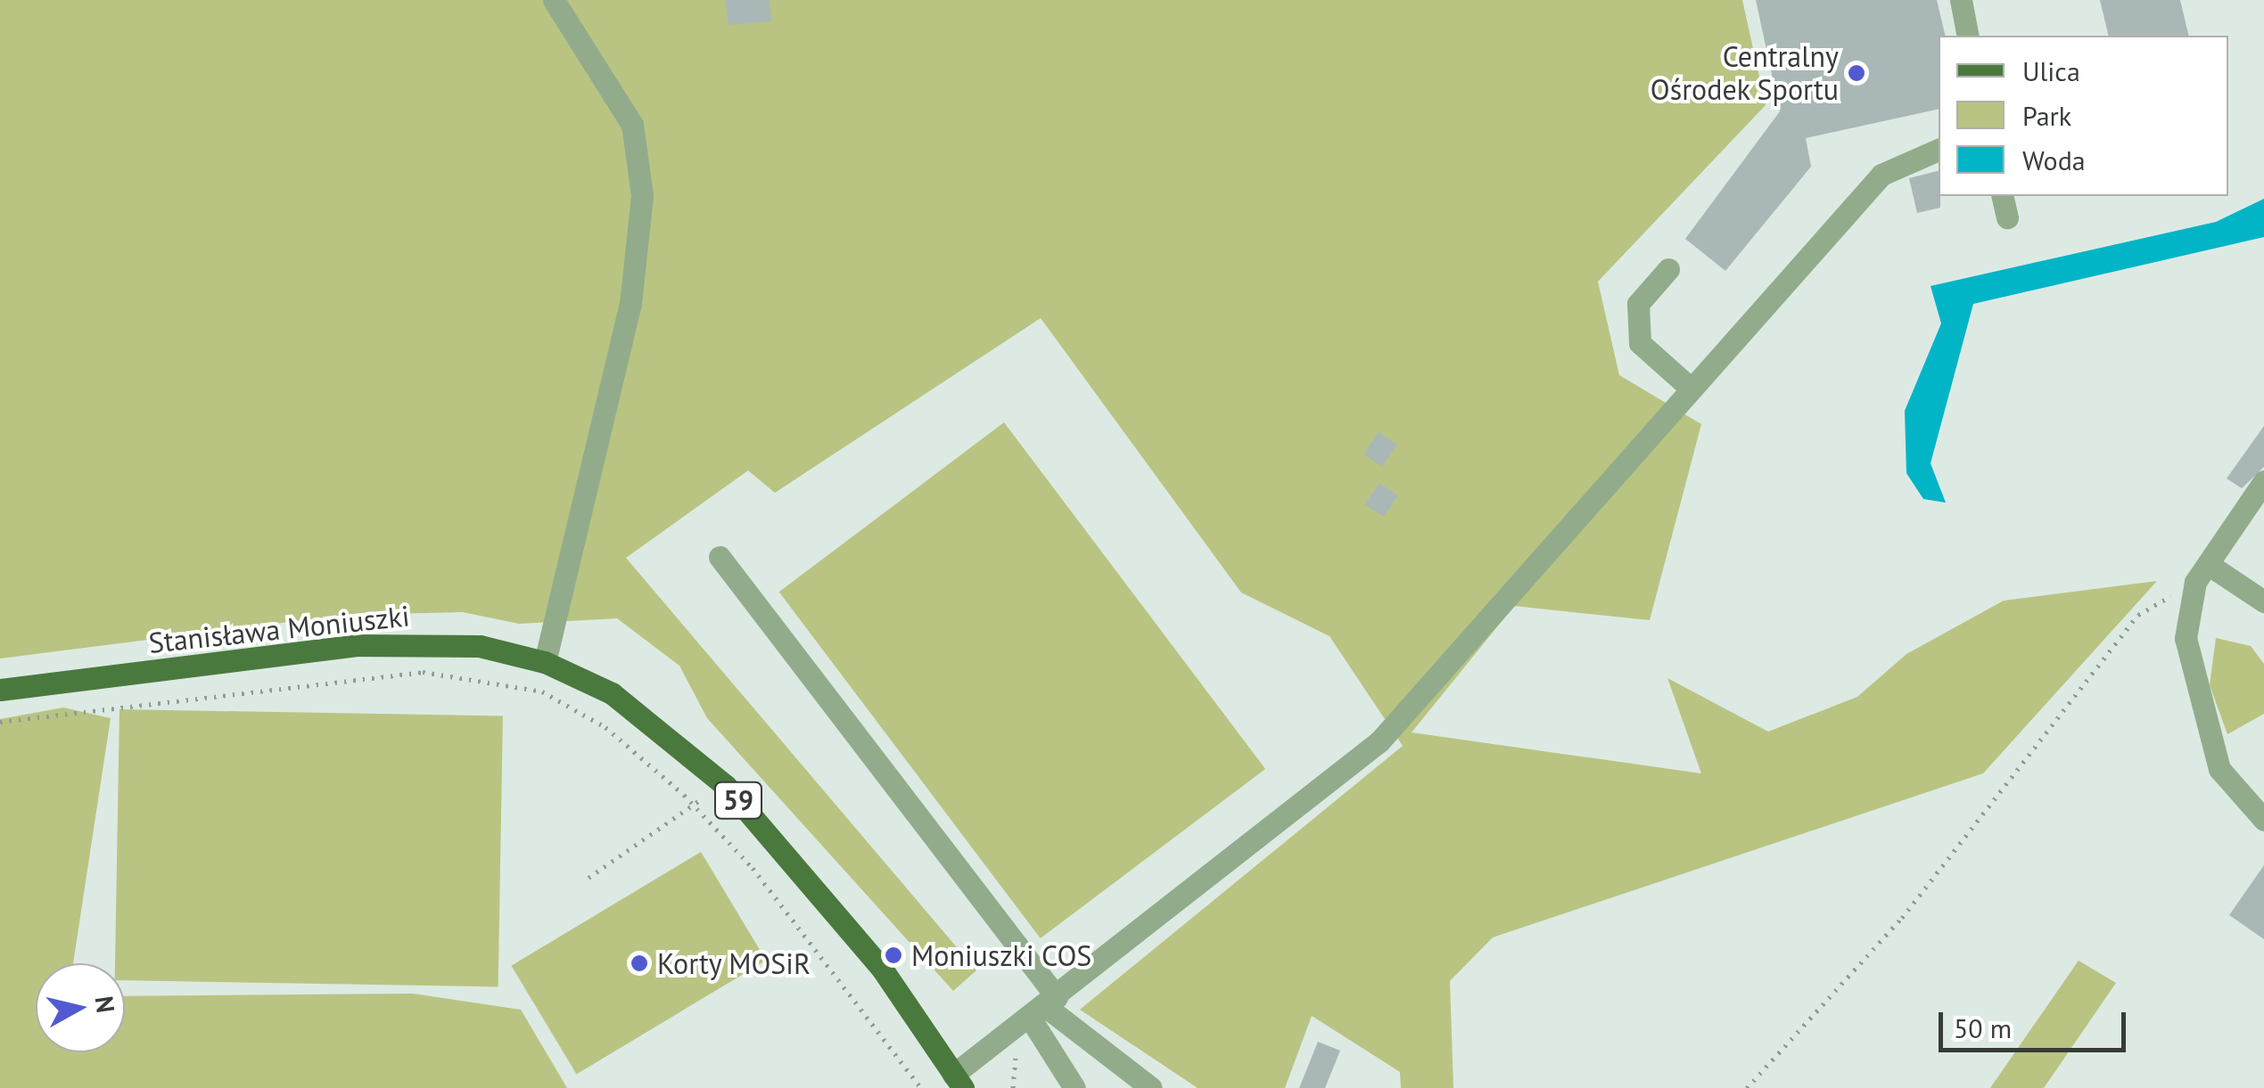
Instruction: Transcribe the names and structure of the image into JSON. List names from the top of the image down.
{
  "streets": {
    "main road": ["Stanisława Moniuszki", "59"]
  },
  "places": ["Centralny Ośrodek Sportu", "Moniuszki COS", "Korty MOSiR"],
  "legend": ["Ulica", "Park", "Woda"],
  "scale_bar": "50 m",
  "north": "right"
}
